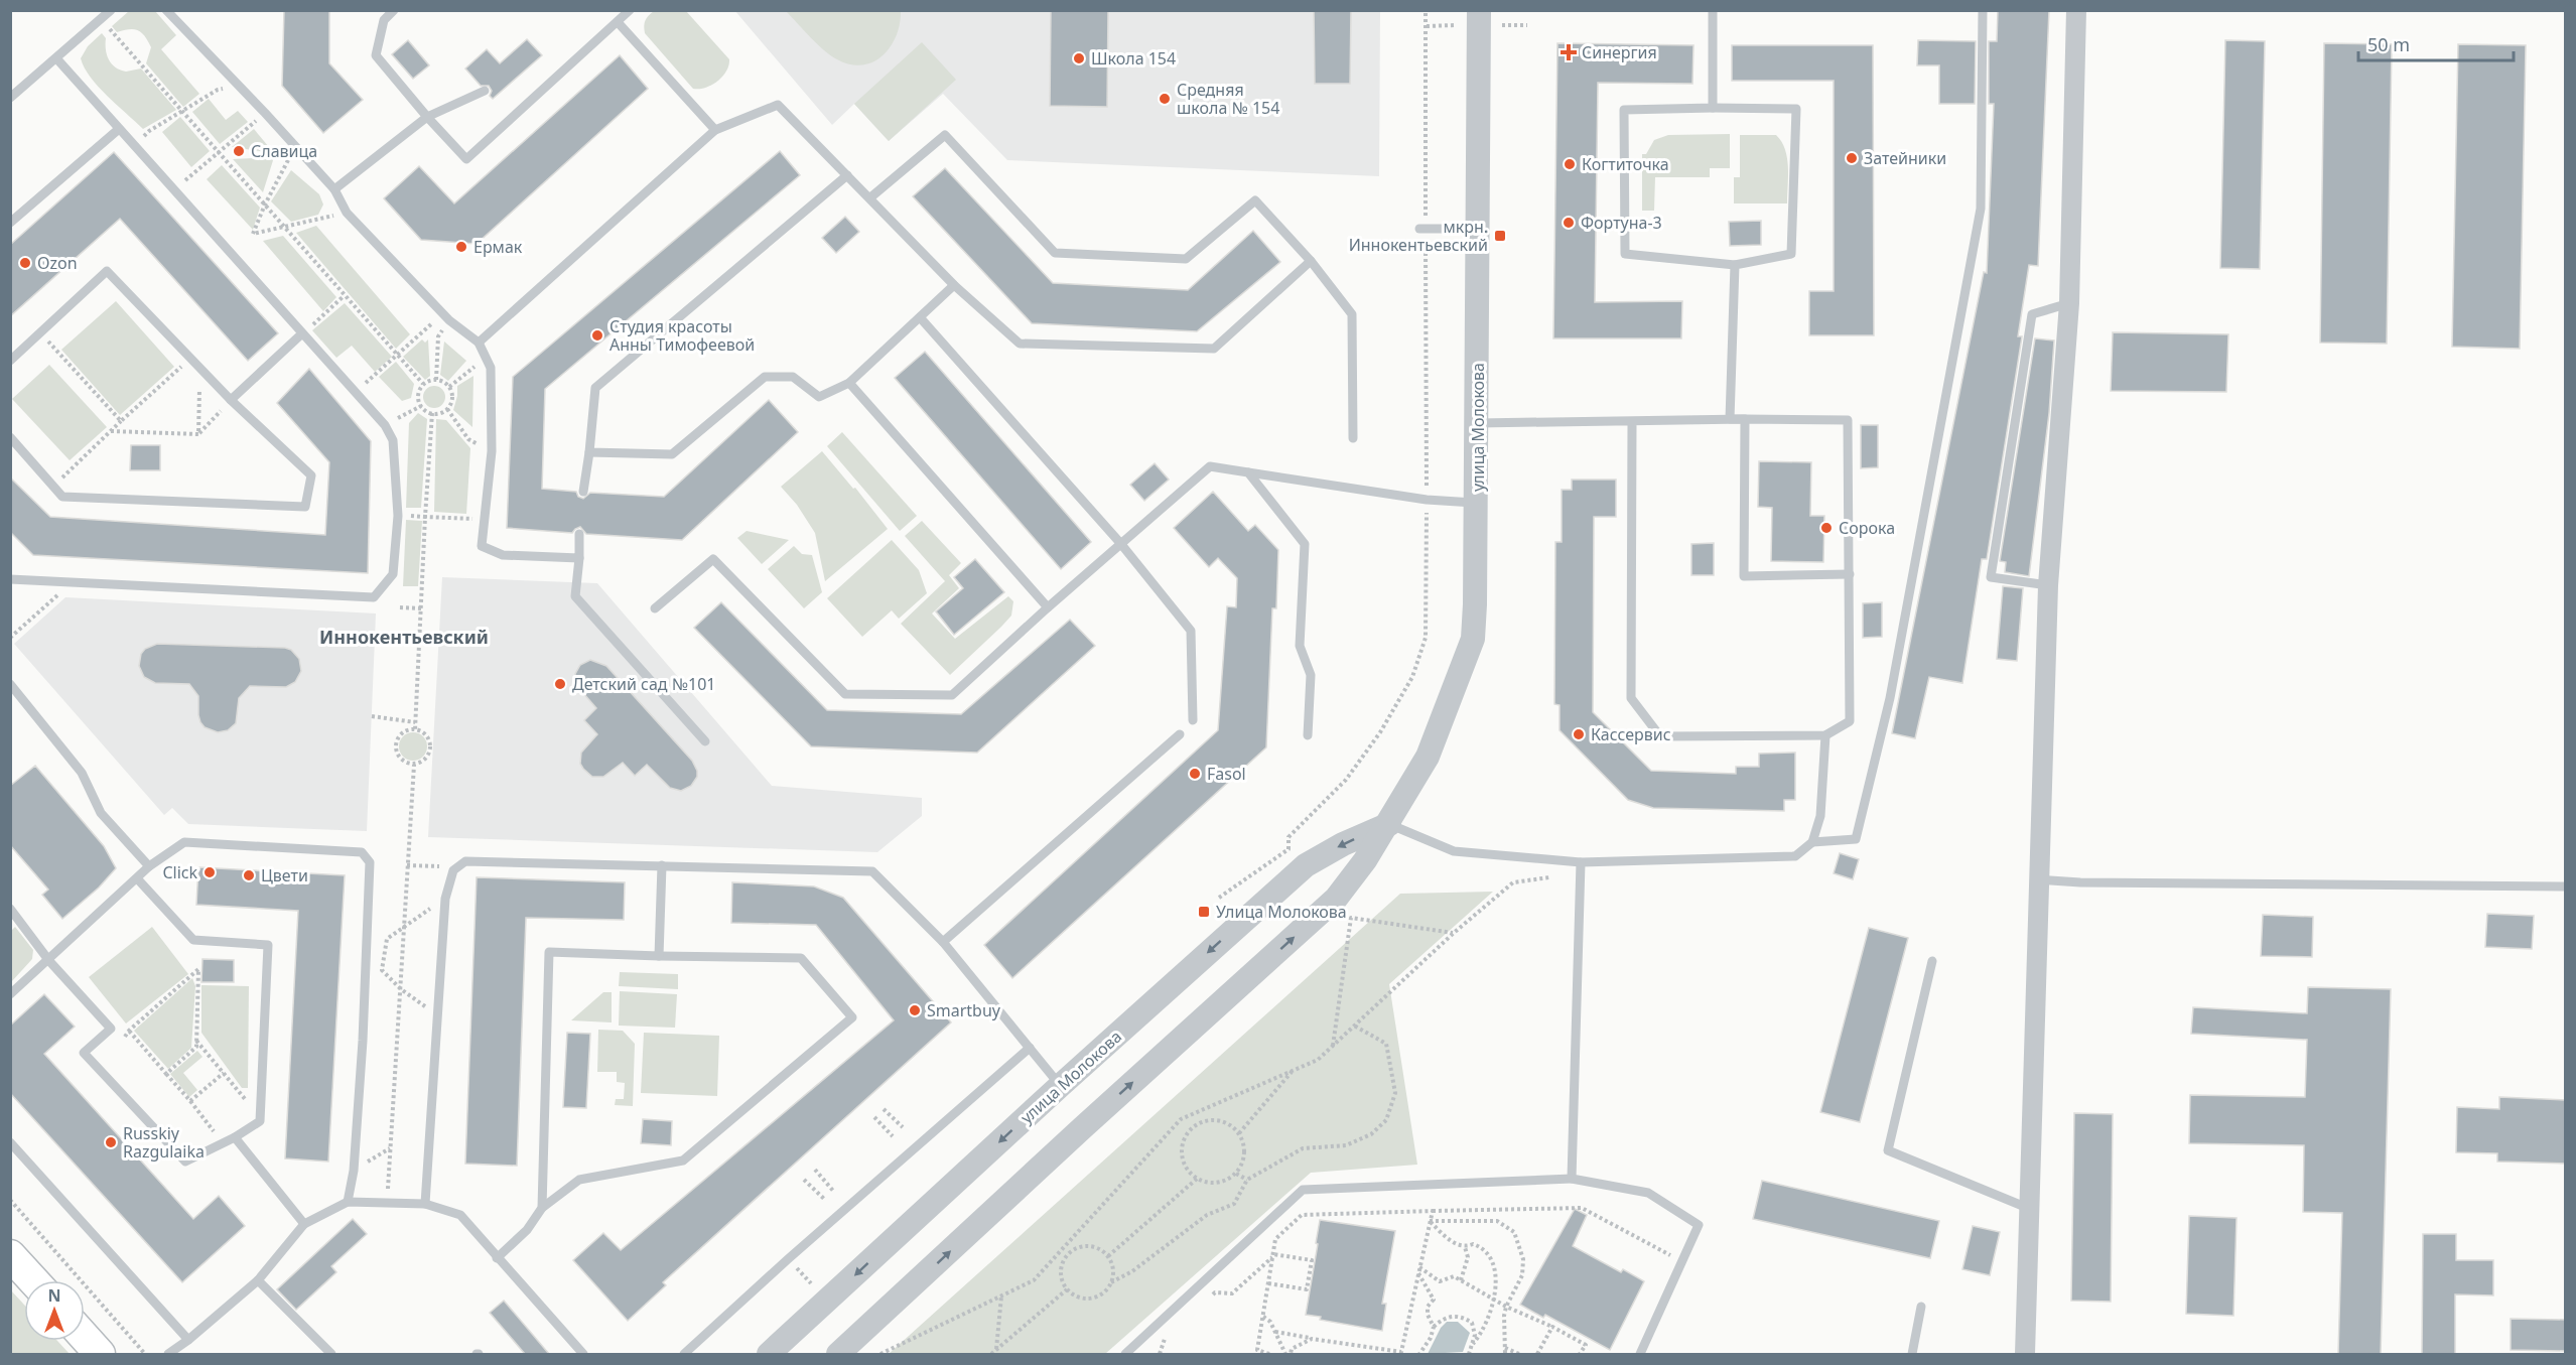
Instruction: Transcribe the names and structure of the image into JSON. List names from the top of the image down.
{
  "streets": {
    "street": ["улица Молокова"]
  },
  "districts": ["Иннокентьевский"],
  "places": {
    "health": ["Синергия"],
    "other": [
      "Школа 154",
      "Средняя школа № 154",
      "Славица",
      "Затейники",
      "Когтиточка",
      "Фортуна-3",
      "Ермак",
      "Ozon",
      "Студия красоты Анны Тимофеевой",
      "Сорока",
      "Детский сад №101",
      "Кассервис",
      "Fasol",
      "Click",
      "Цвети",
      "Smartbuy",
      "Russkiy Razgulaika"
    ],
    "transit": ["мкрн. Иннокентьевский", "Улица Молокова"]
  },
  "scale_bar": "50 m",
  "north": "top"
}
